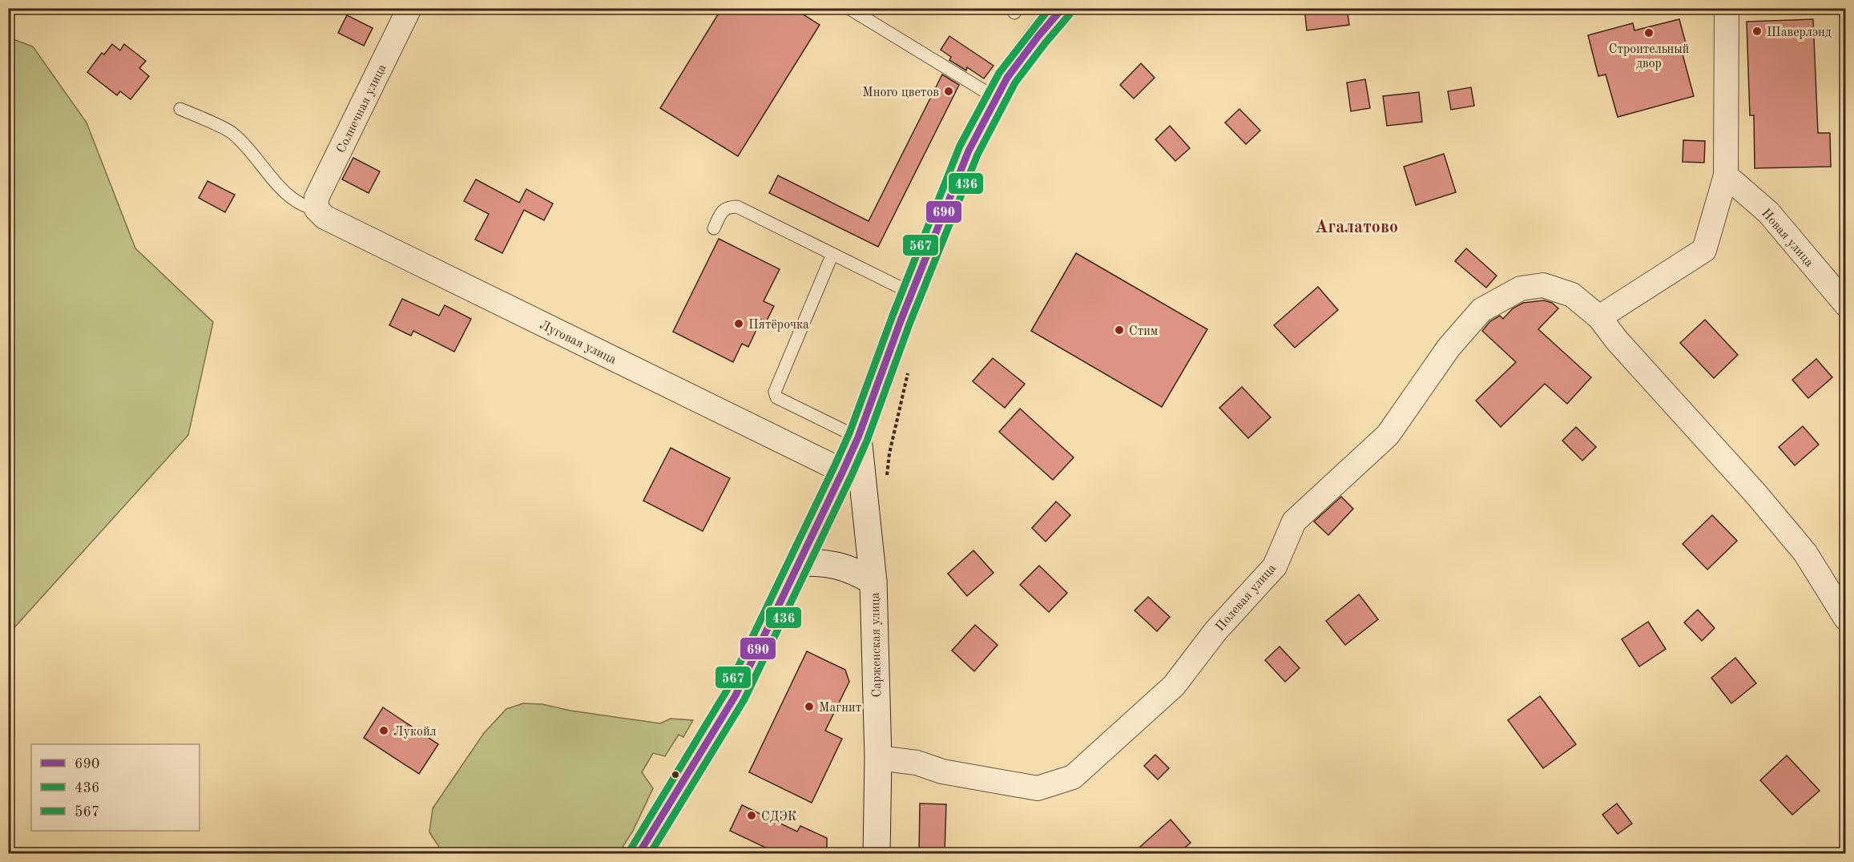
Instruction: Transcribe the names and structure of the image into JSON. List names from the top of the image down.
{
  "streets": {
    "main road": ["Сарженская улица"],
    "street": [
      "Солнечная улица",
      "Новая улица",
      "Луговая улица",
      "Полевая улица"
    ]
  },
  "crossings": [
    ["Солнечная улица", "Луговая улица"],
    ["Полевая улица", "Сарженская улица"]
  ],
  "districts": ["Агалатово"],
  "places": [
    "Шаверлэнд",
    "Строительный двор",
    "Много цветов",
    "Пятёрочка",
    "Стим",
    "Магнит",
    "Лукойл",
    "СДЭК"
  ],
  "lines": ["transit line 690", "transit line 567", "transit line 436"],
  "legend": ["690", "436", "567"]
}
